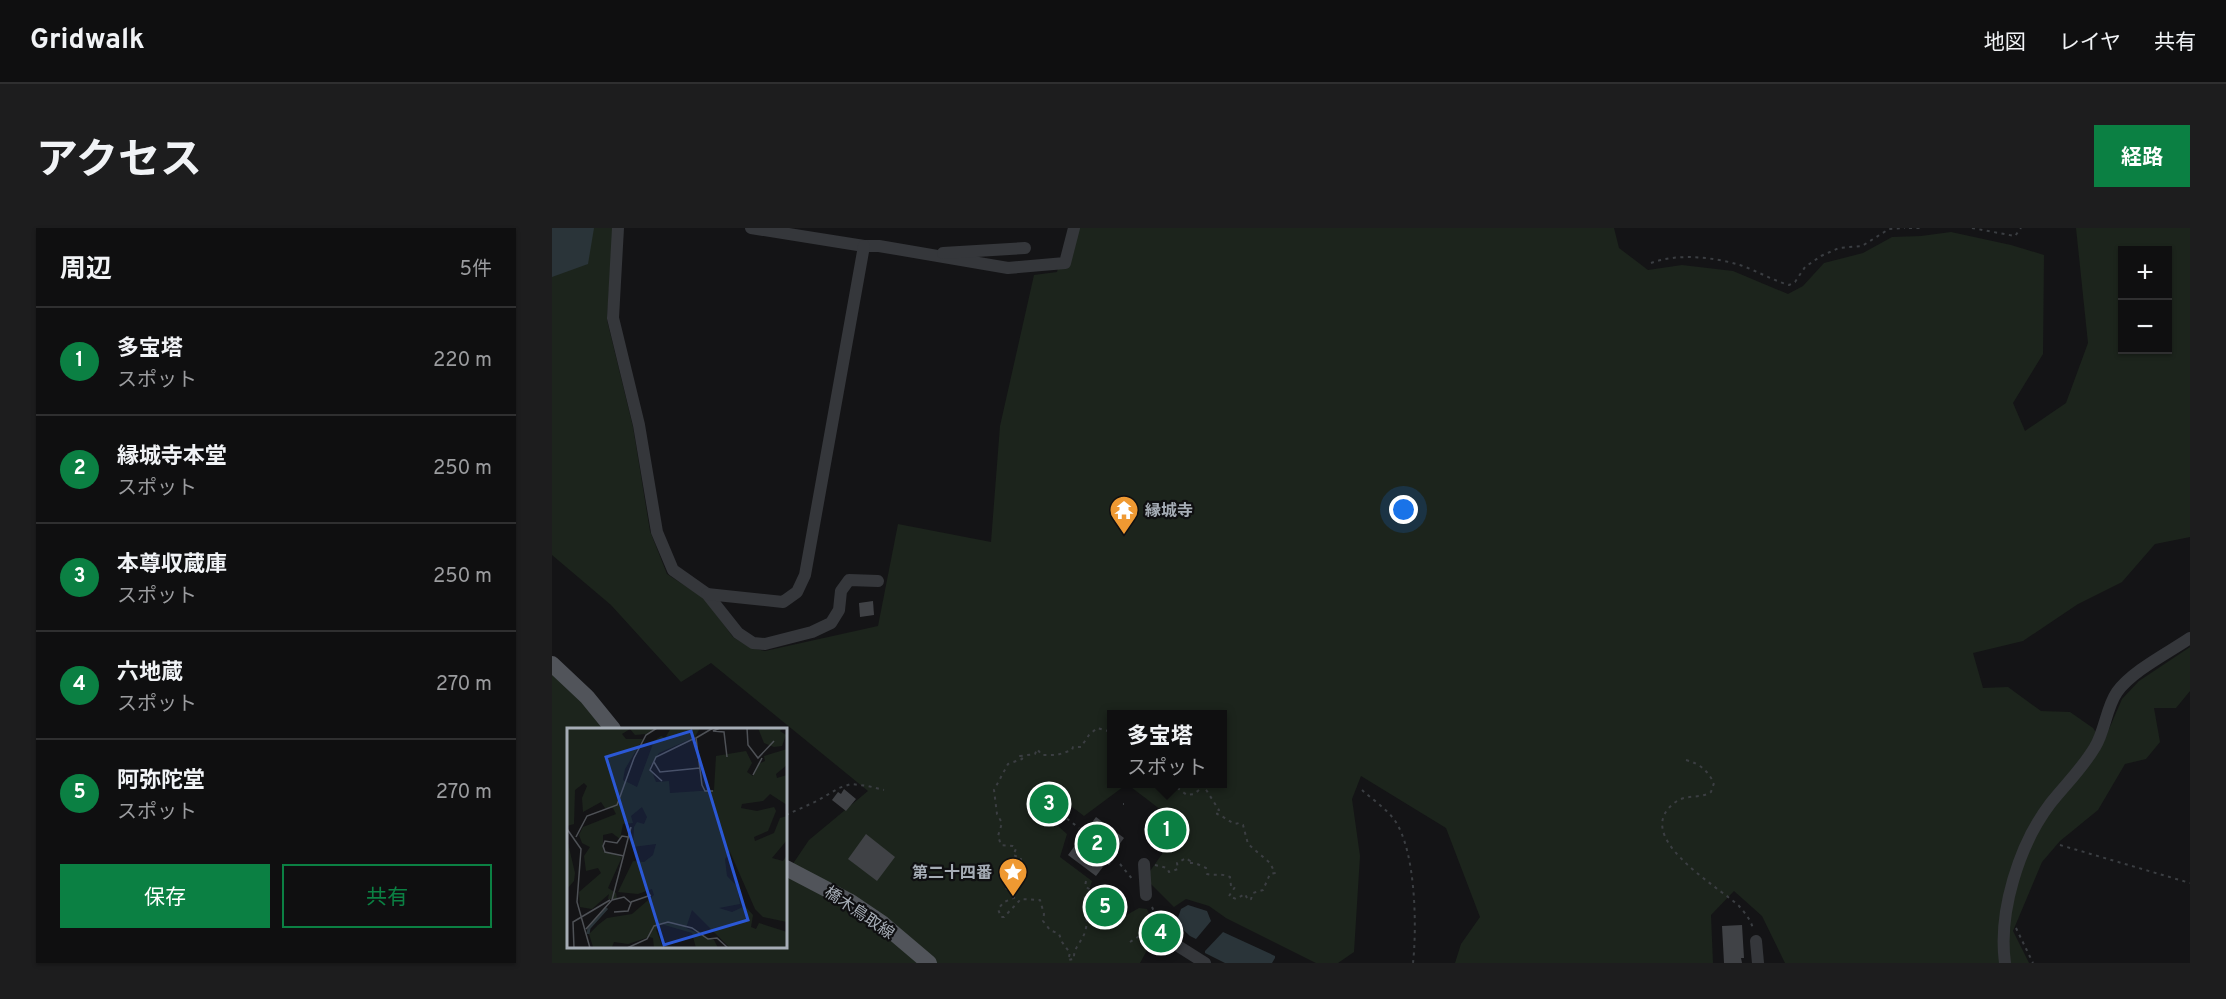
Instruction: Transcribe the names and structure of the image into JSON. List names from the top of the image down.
{
  "streets": {
    "main road": ["橋木鳥取線"]
  },
  "places": {
    "temple": ["縁城寺"],
    "place": ["第二十四番"]
  },
  "page": {
    "header": "Gridwalk",
    "nav": ["地図", "レイヤ", "共有"],
    "title": "アクセス",
    "buttons": [
      "経路",
      ["保存", "共有"]
    ],
    "heading": ["周辺", "5件"],
    "map_buttons": ["+", "−"],
    "list": [
      {
        "mark": "1",
        "name": "多宝塔",
        "note": "スポット",
        "value": "220 m"
      },
      {
        "mark": "2",
        "name": "縁城寺本堂",
        "note": "スポット",
        "value": "250 m"
      },
      {
        "mark": "3",
        "name": "本尊収蔵庫",
        "note": "スポット",
        "value": "250 m"
      },
      {
        "mark": "4",
        "name": "六地蔵",
        "note": "スポット",
        "value": "270 m"
      },
      {
        "mark": "5",
        "name": "阿弥陀堂",
        "note": "スポット",
        "value": "270 m"
      }
    ],
    "popup": ["多宝塔", "スポット"],
    "pins": [
      "3",
      "1",
      "2",
      "5",
      "4"
    ]
  }
}
